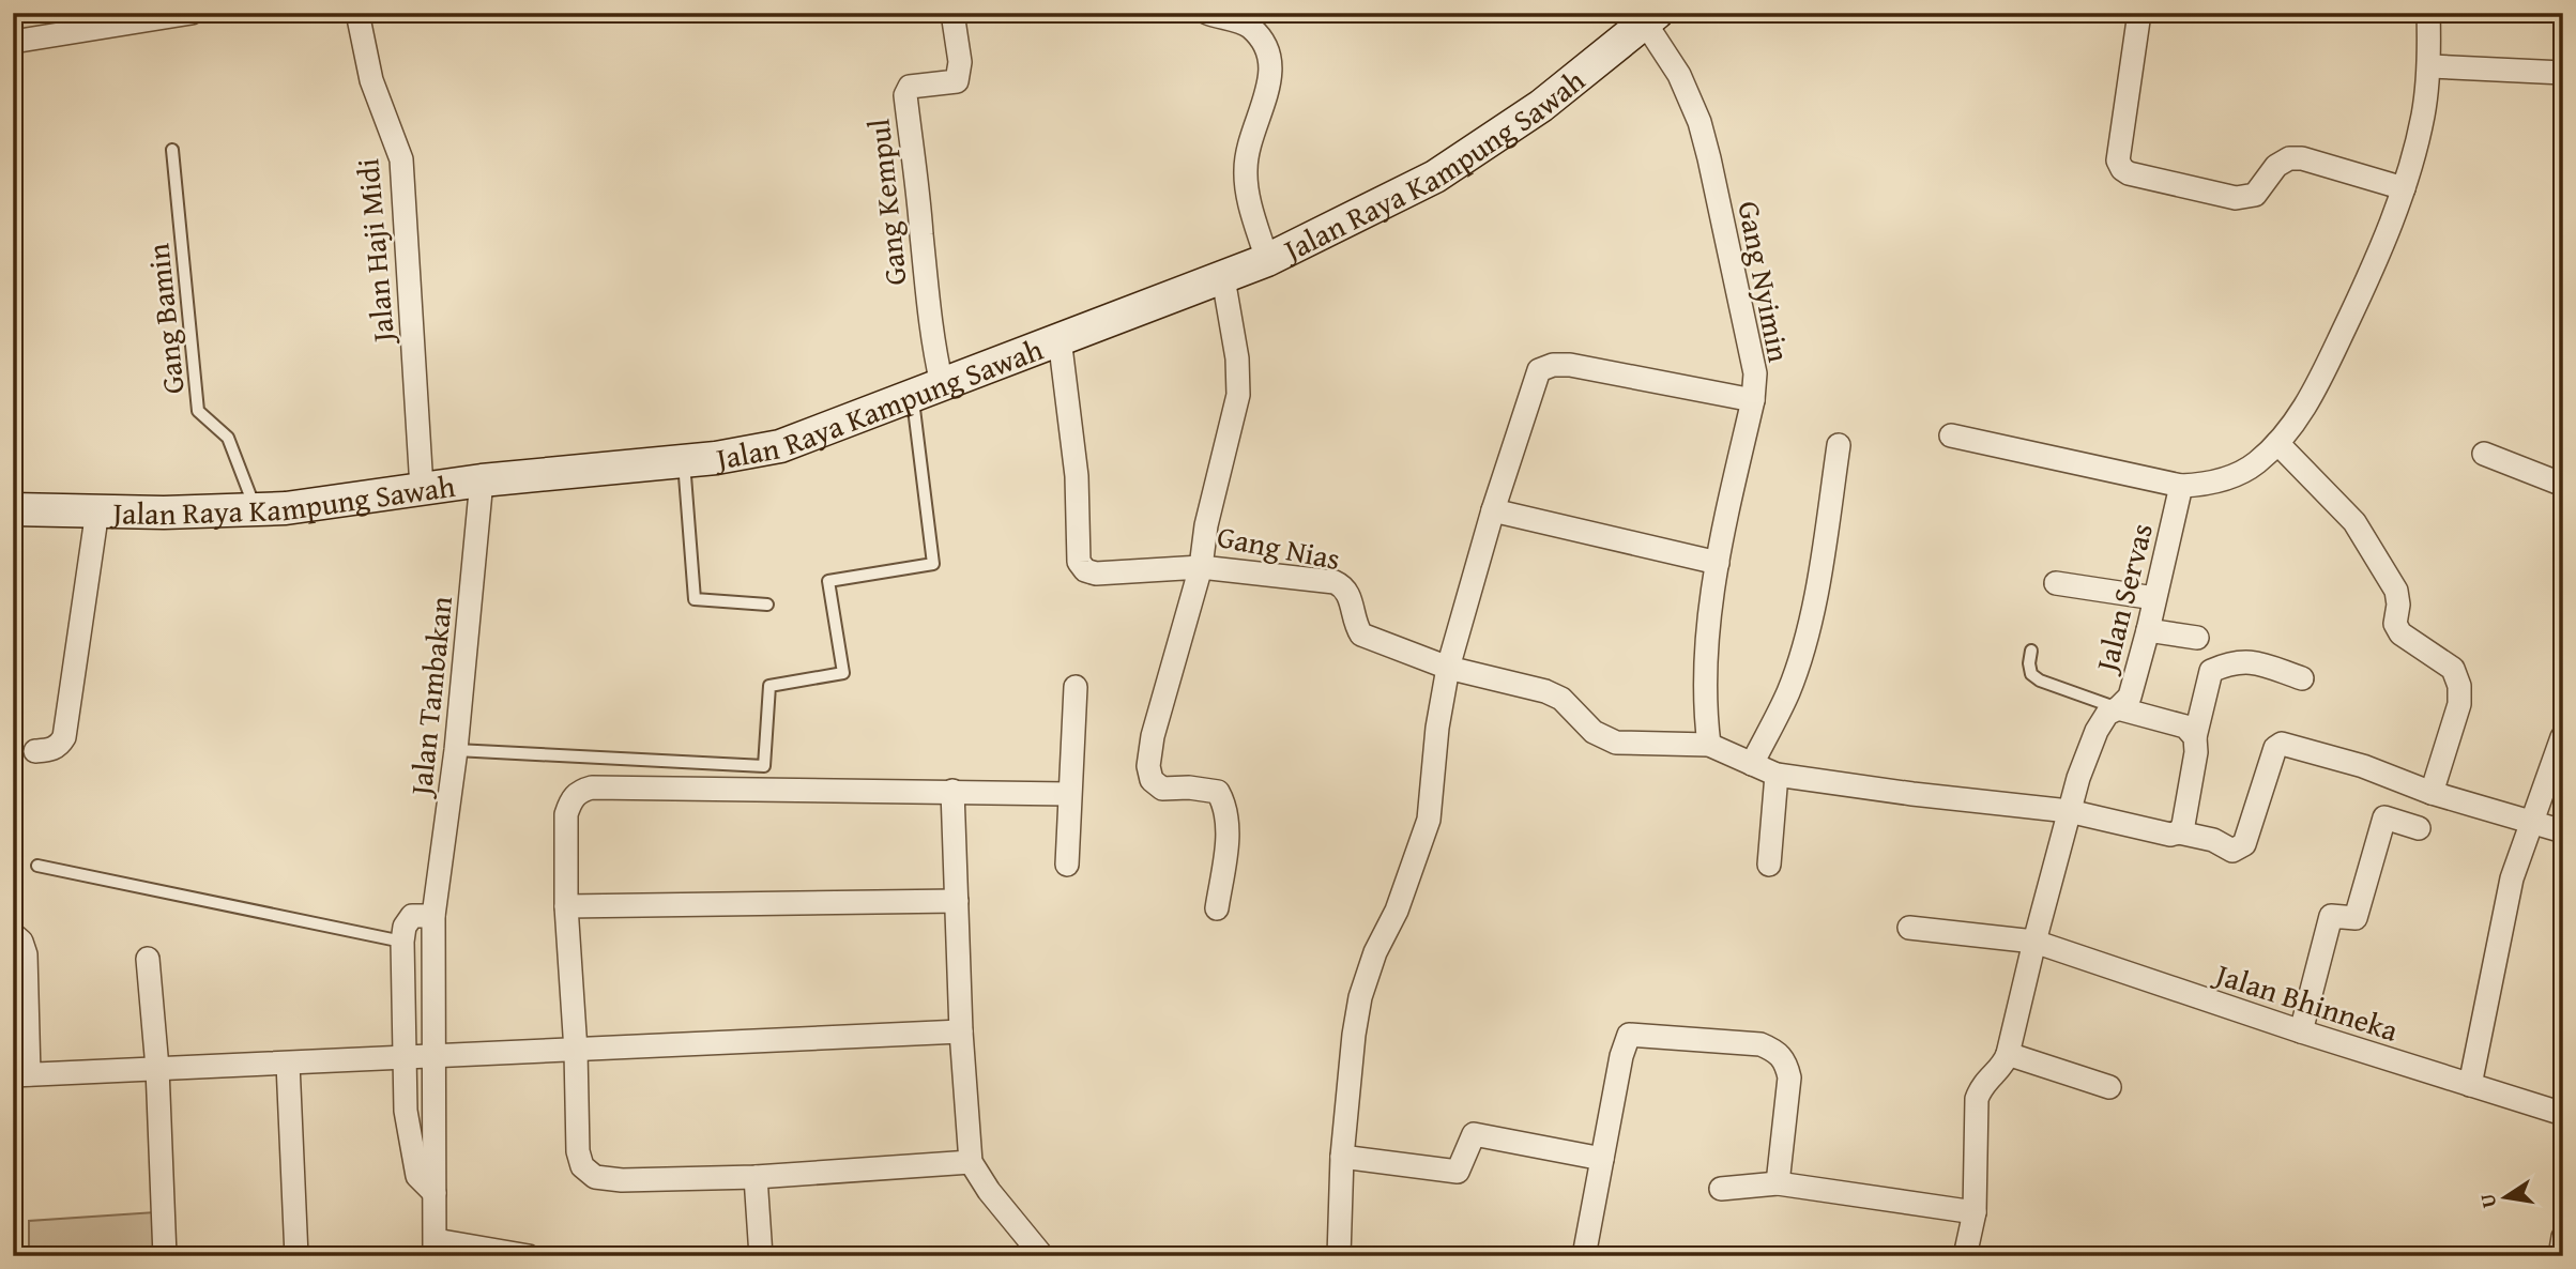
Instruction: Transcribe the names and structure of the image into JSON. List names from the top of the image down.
{
  "streets": {
    "street": [
      "Jalan Raya Kampung Sawah",
      "Gang Kempul",
      "Jalan Haji Midi",
      "Gang Nyimin",
      "Gang Nias",
      "Jalan Servas",
      "Jalan Tambakan",
      "Jalan Bhinneka"
    ],
    "lane": ["Gang Bamin"]
  },
  "crossings": [
    ["Jalan Raya Kampung Sawah", "Gang Kempul"],
    ["Jalan Raya Kampung Sawah", "Jalan Haji Midi"],
    ["Jalan Raya Kampung Sawah", "Gang Nyimin"],
    ["Jalan Raya Kampung Sawah", "Gang Bamin"],
    ["Jalan Raya Kampung Sawah", "Gang Nias"],
    ["Jalan Raya Kampung Sawah", "Jalan Tambakan"],
    ["Gang Nyimin", "Gang Nias"],
    ["Jalan Servas", "Jalan Bhinneka"]
  ],
  "north": "left"
}
